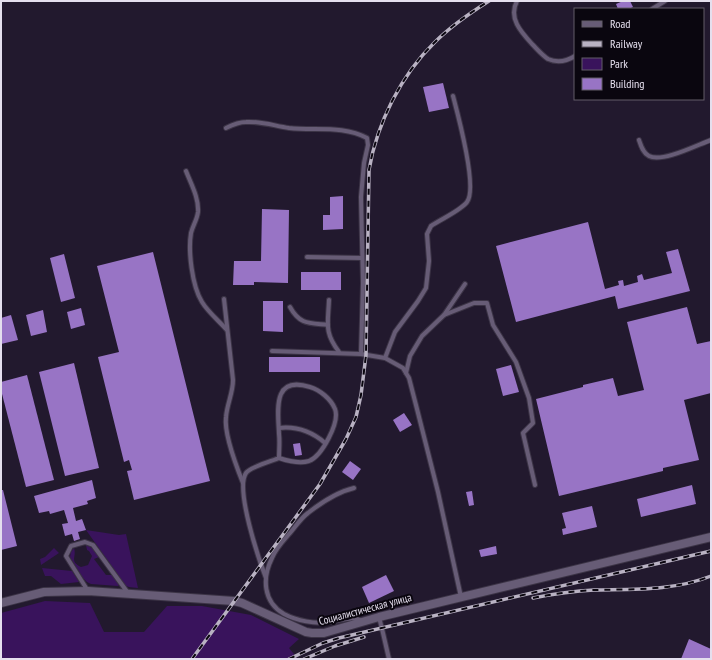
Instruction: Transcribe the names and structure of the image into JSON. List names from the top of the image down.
{
  "streets": {
    "street": ["Социалистическая улица"]
  },
  "legend": [
    "Road",
    "Railway",
    "Park",
    "Building"
  ]
}
